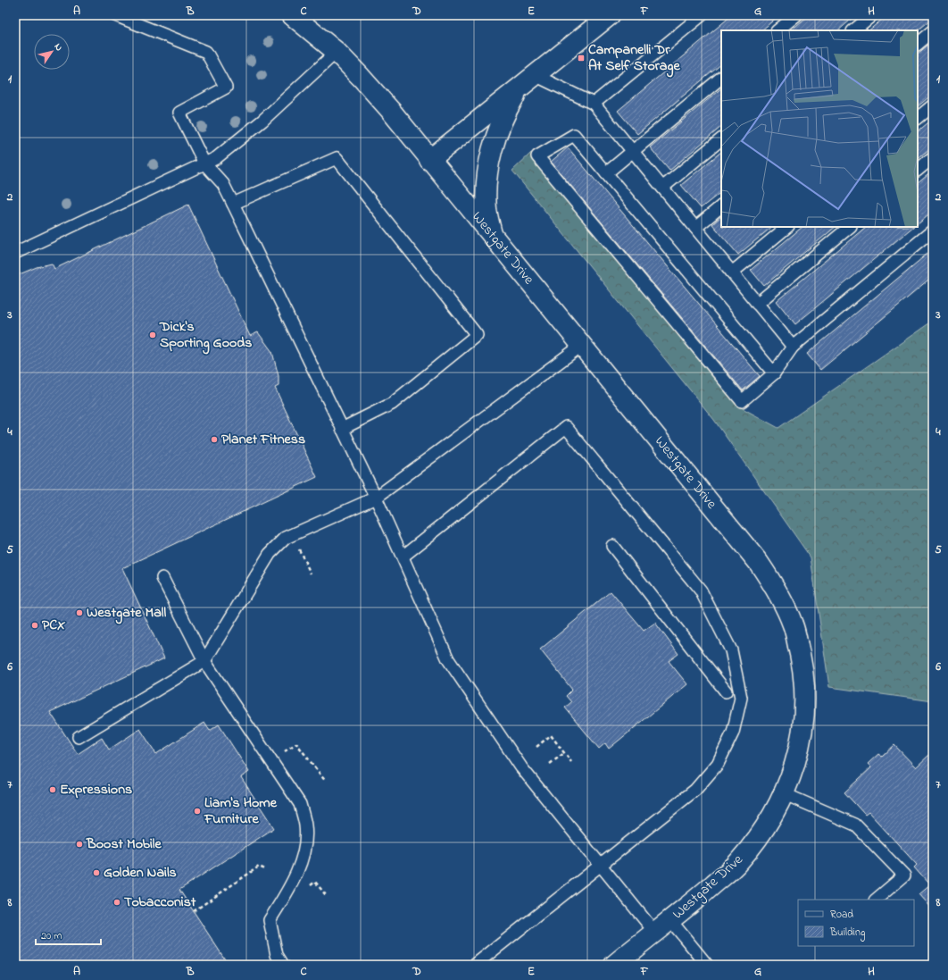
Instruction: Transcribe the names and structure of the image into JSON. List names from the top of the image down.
{
  "streets": {
    "street": ["Westgate Drive"]
  },
  "places": {
    "transit": ["Campanelli Dr At Self Storage"],
    "other": [
      "Dick's Sporting Goods",
      "Planet Fitness",
      "Westgate Mall",
      "PCX",
      "Expressions",
      "Liam's Home Furniture",
      "Boost Mobile",
      "Golden Nails",
      "Tobacconist"
    ]
  },
  "legend": ["Road", "Building"],
  "scale_bar": "20 m",
  "north": "top right",
  "grid": {
    "columns": [
      "A",
      "B",
      "C",
      "D",
      "E",
      "F",
      "G",
      "H"
    ],
    "rows": [
      "1",
      "2",
      "3",
      "4",
      "5",
      "6",
      "7",
      "8"
    ]
  }
}
